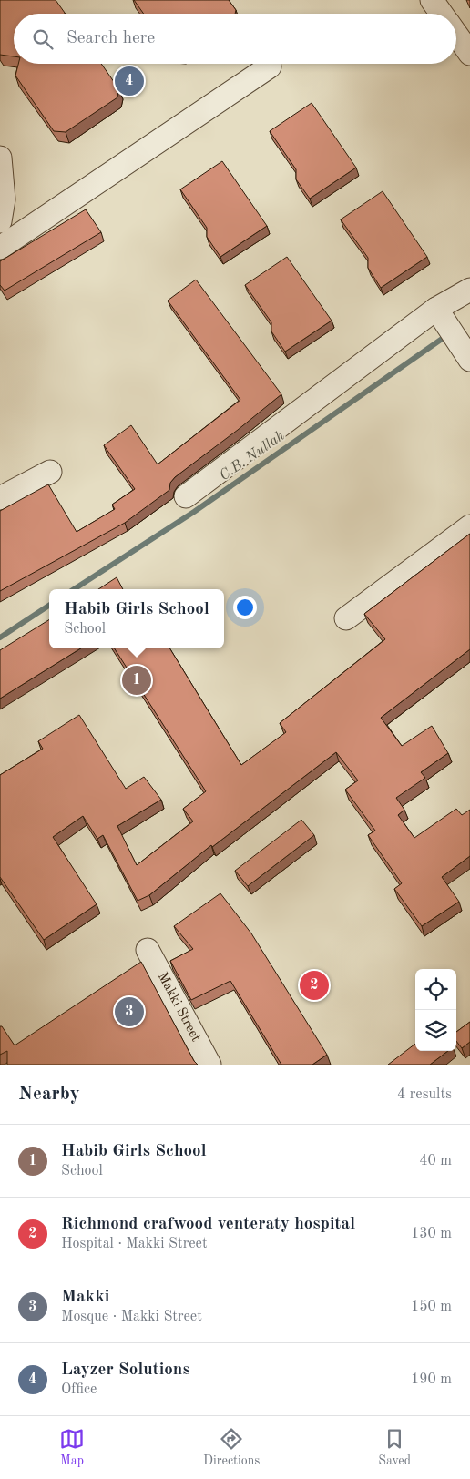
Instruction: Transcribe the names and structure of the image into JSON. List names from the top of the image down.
{
  "streets": {
    "street": ["Makki Street"]
  },
  "water": ["C.B. Nullah"],
  "page": {
    "search": "Search here",
    "pins": [
      "4",
      "1",
      "2",
      "3"
    ],
    "popup": ["Habib Girls School", "School"],
    "heading": ["Nearby", "4 results"],
    "list": [
      {
        "mark": "1",
        "name": "Habib Girls School",
        "note": "School",
        "value": "40 m"
      },
      {
        "mark": "2",
        "name": "Richmond crafwood venteraty hospital",
        "note": "Hospital · Makki Street",
        "value": "130 m"
      },
      {
        "mark": "3",
        "name": "Makki",
        "note": "Mosque · Makki Street",
        "value": "150 m"
      },
      {
        "mark": "4",
        "name": "Layzer Solutions",
        "note": "Office",
        "value": "190 m"
      }
    ],
    "nav": ["Map", "Directions", "Saved"]
  }
}
